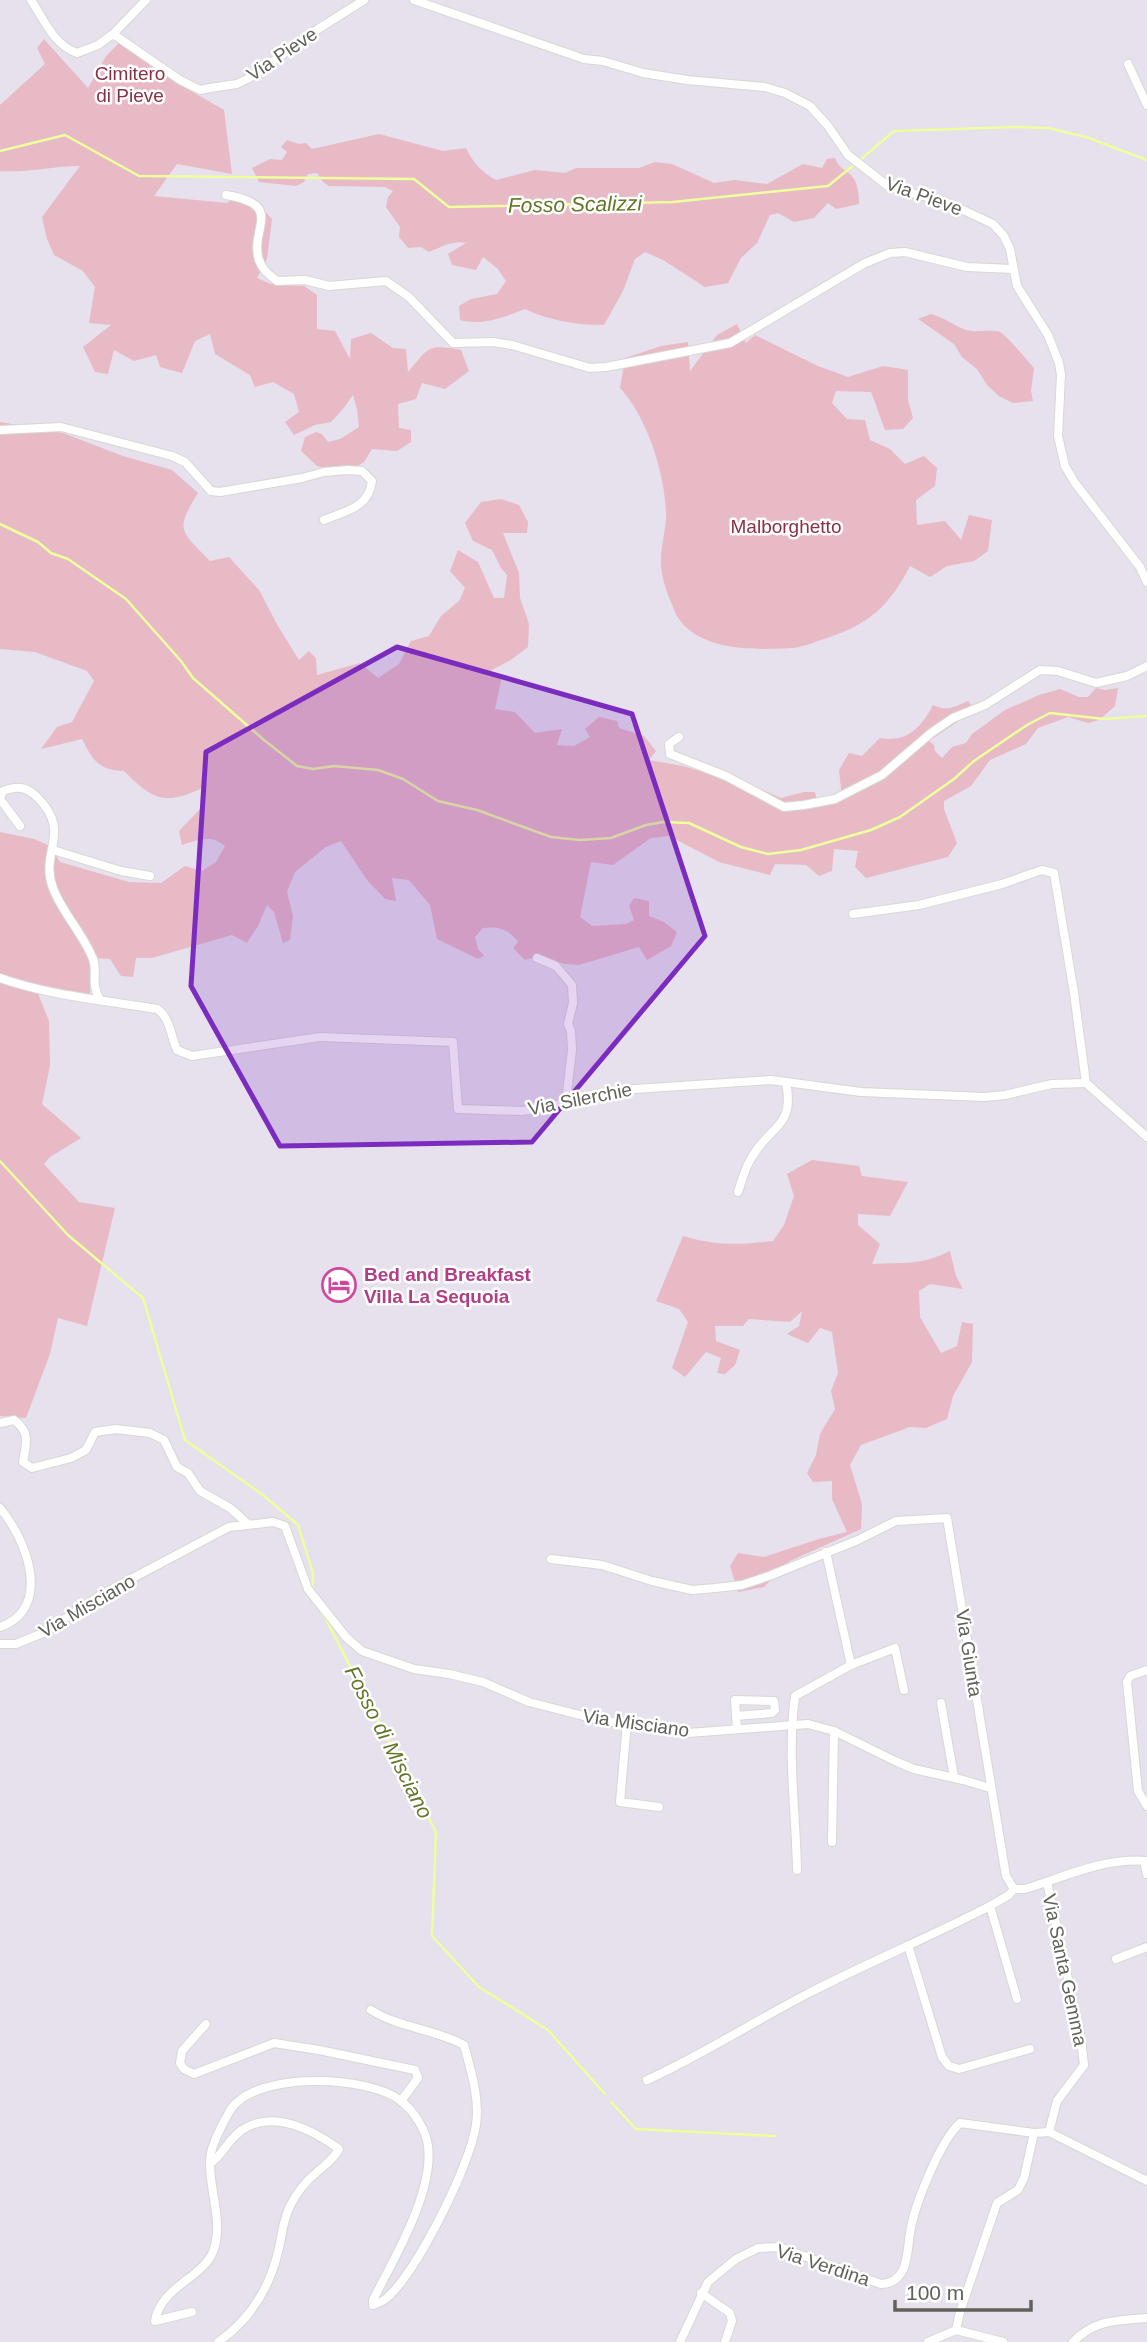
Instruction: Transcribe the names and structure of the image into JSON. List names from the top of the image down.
{
  "streets": {
    "street": [
      "Via Pieve",
      "Via Silerchie",
      "Via Misciano",
      "Via Giunta",
      "Via Santa Gemma",
      "Via Verdina"
    ]
  },
  "crossings": [
    ["Via Misciano", "Via Giunta"],
    ["Via Santa Gemma", "Via Verdina"]
  ],
  "water": ["Fosso Scalizzi", "Fosso di Misciano"],
  "parks": ["Cimitero di Pieve", "Malborghetto"],
  "places": {
    "hotel": ["Bed and Breakfast Villa La Sequoia"]
  },
  "scale_bar": "100 m"
}
